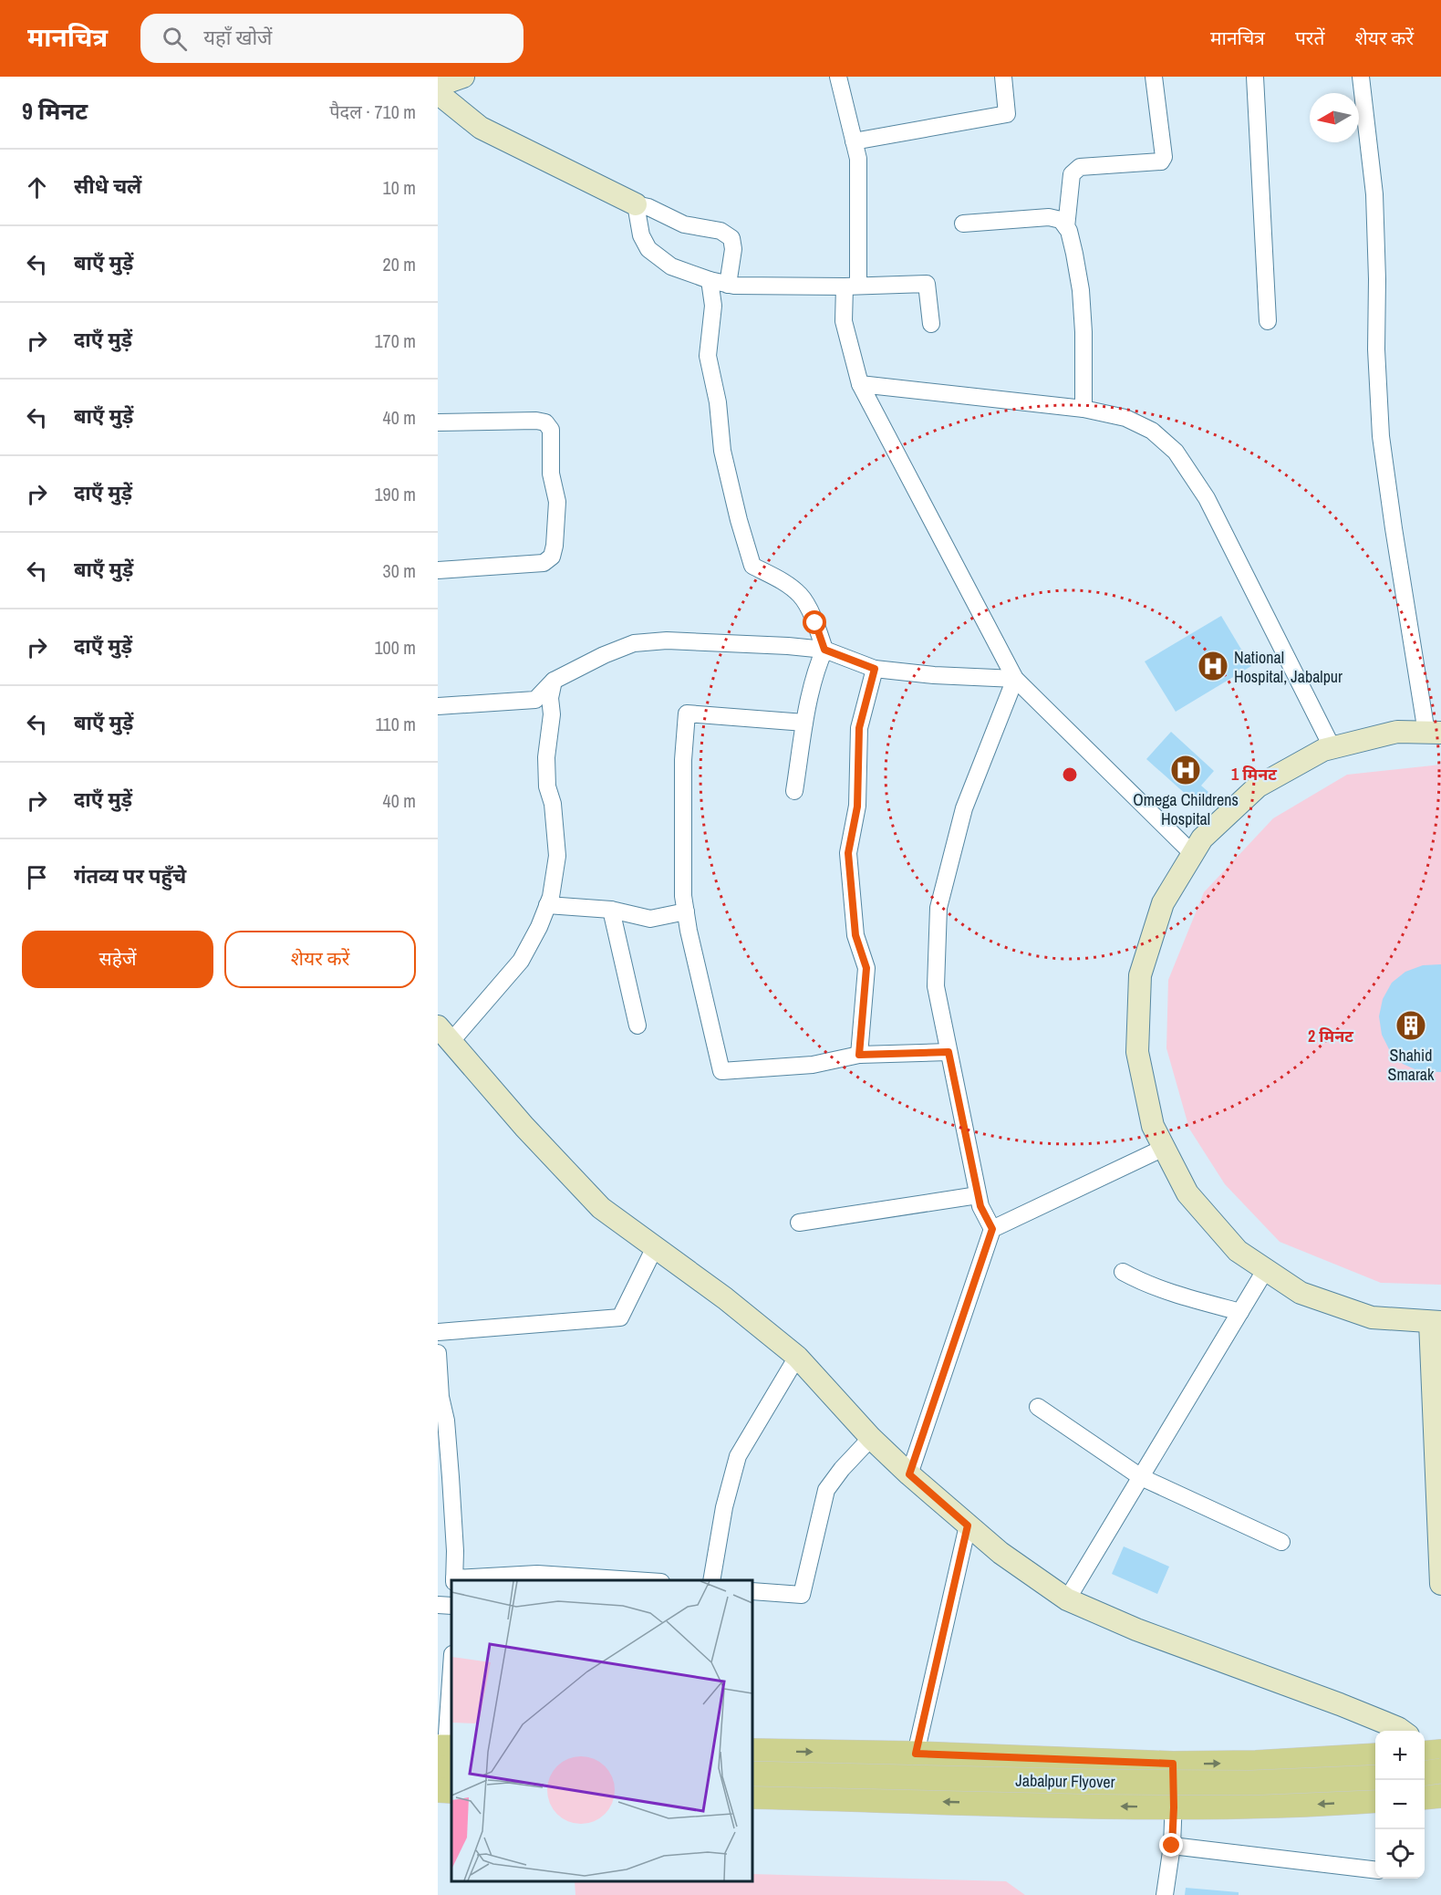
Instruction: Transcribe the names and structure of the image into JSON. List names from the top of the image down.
{
  "streets": {
    "main road": ["Jabalpur Flyover"]
  },
  "places": {
    "hospital": ["National Hospital, Jabalpur", "Omega Childrens Hospital"],
    "building": ["Shahid Smarak"]
  },
  "north": "left",
  "page": {
    "header": "मानचित्र",
    "search": "यहाँ खोजें",
    "nav": ["मानचित्र", "परतें", "शेयर करें"],
    "heading": ["9 मिनट", "पैदल · 710 m"],
    "list": [
      ["सीधे चलें", "10 m"],
      ["बाएँ मुड़ें", "20 m"],
      ["दाएँ मुड़ें", "170 m"],
      ["बाएँ मुड़ें", "40 m"],
      ["दाएँ मुड़ें", "190 m"],
      ["बाएँ मुड़ें", "30 m"],
      ["दाएँ मुड़ें", "100 m"],
      ["बाएँ मुड़ें", "110 m"],
      ["दाएँ मुड़ें", "40 m"],
      "गंतव्य पर पहुँचे"
    ],
    "buttons": ["सहेजें", "शेयर करें"],
    "map_buttons": ["+", "−"]
  },
  "rings": ["1 मिनट", "2 मिनट"]
}
